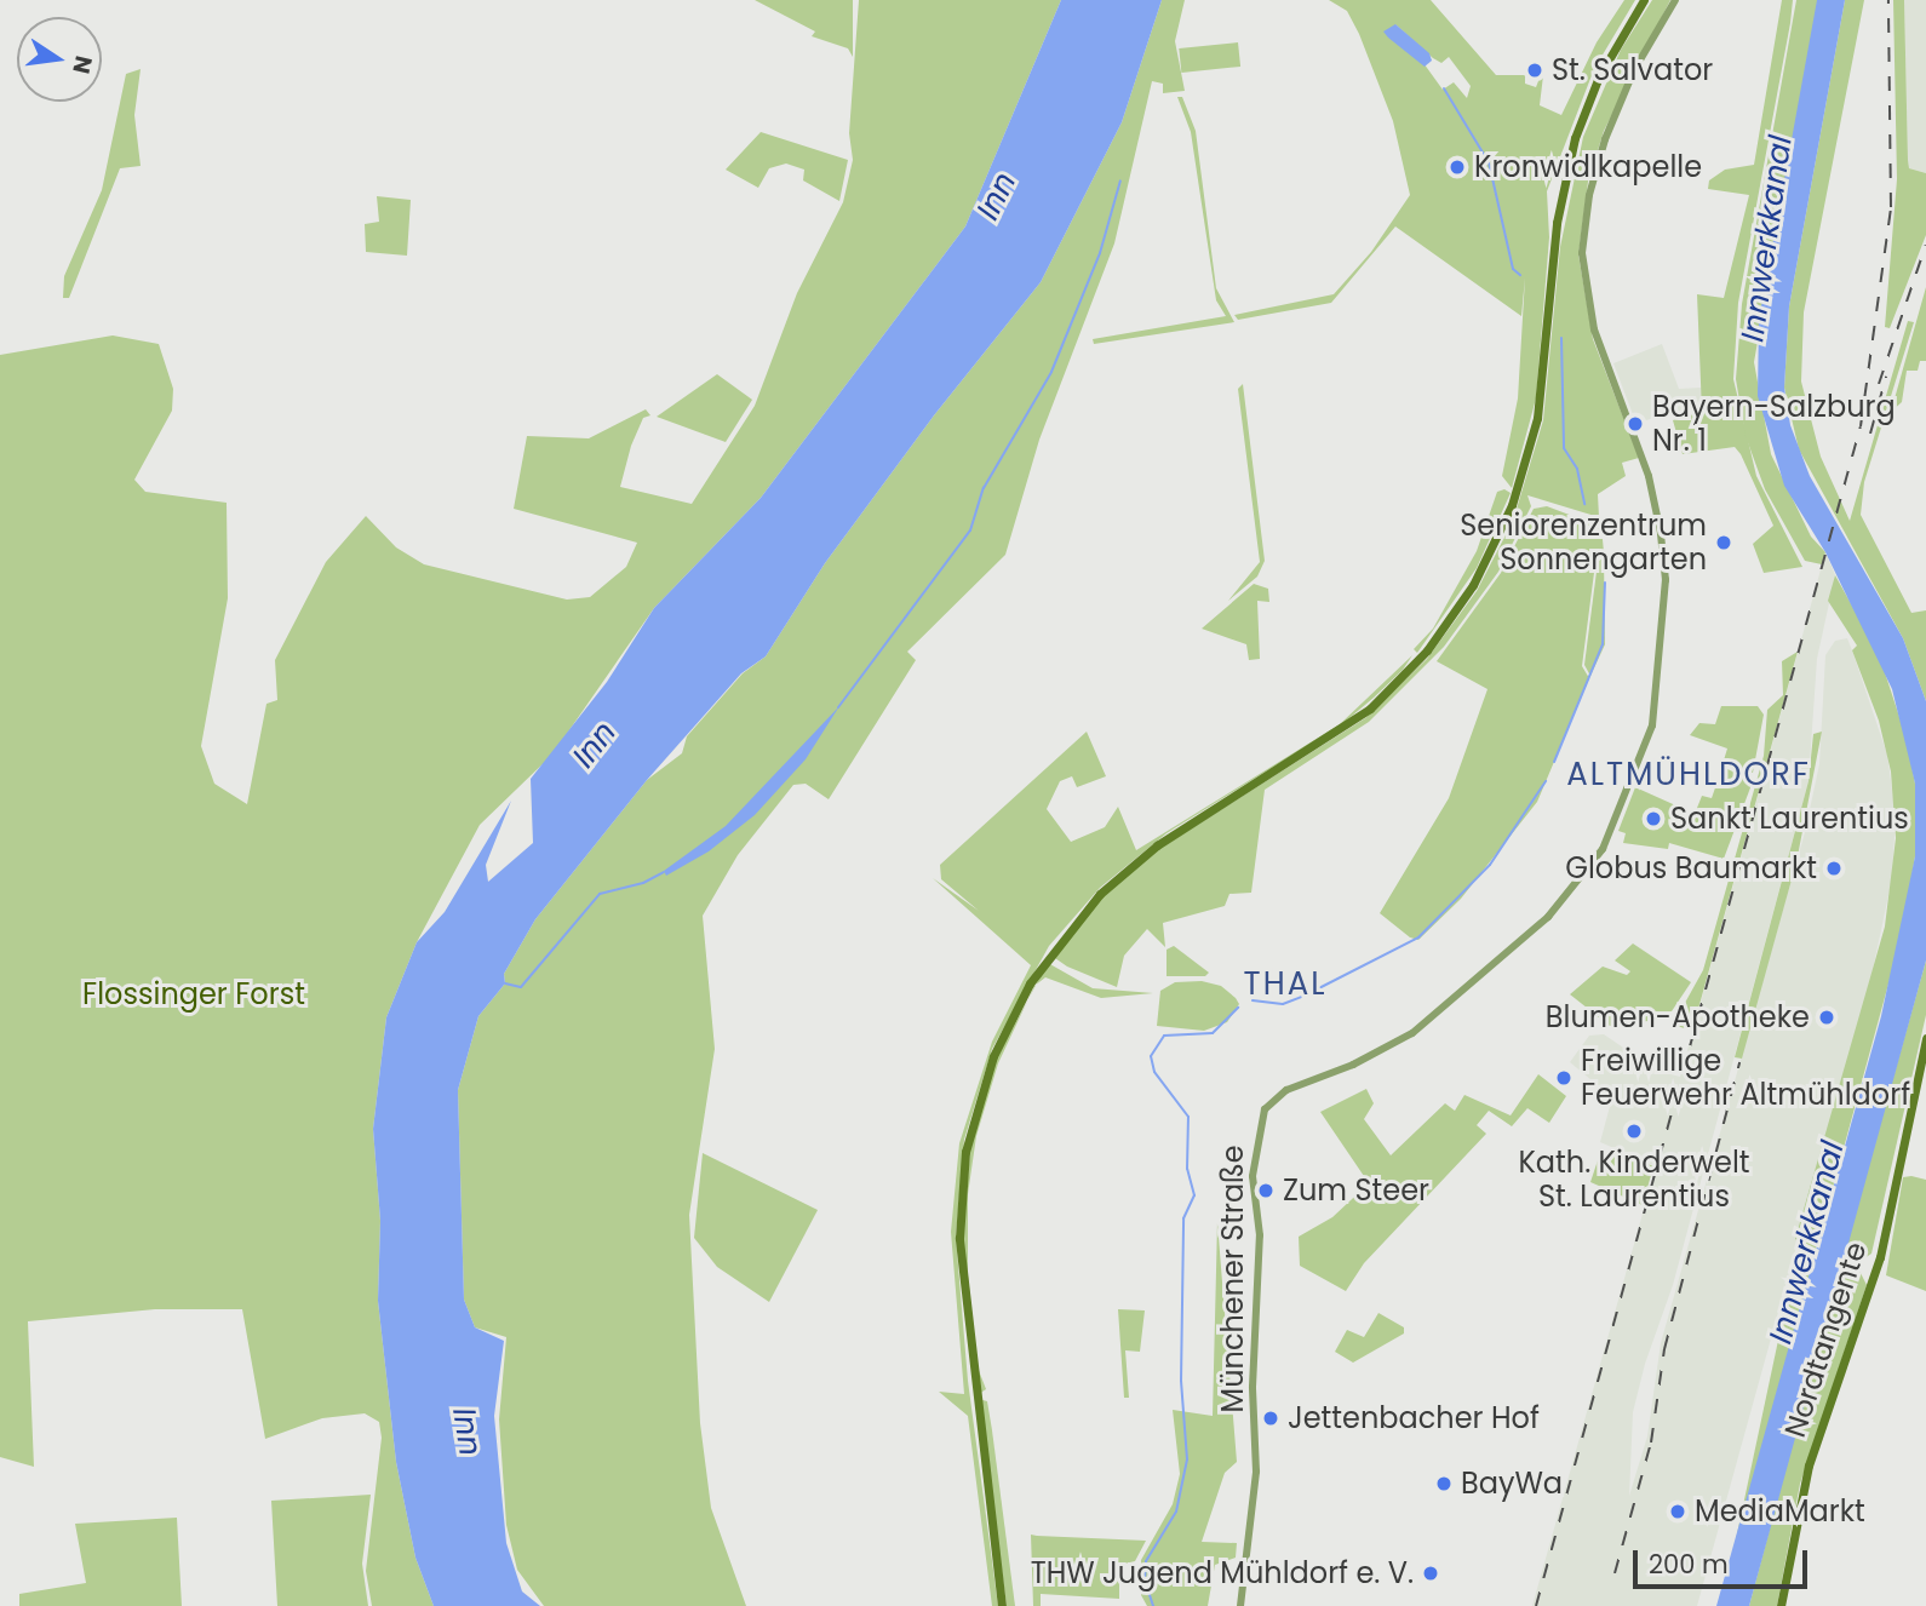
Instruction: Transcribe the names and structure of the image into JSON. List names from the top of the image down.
{
  "streets": {
    "main road": ["Nordtangente"],
    "street": ["Münchener Straße"]
  },
  "districts": ["ALTMÜHLDORF", "THAL"],
  "water": ["Inn", "Innwerkkanal"],
  "parks": ["Flossinger Forst"],
  "places": [
    "St. Salvator",
    "Kronwidlkapelle",
    "Bayern-Salzburg Nr. 1",
    "Seniorenzentrum Sonnengarten",
    "Sankt Laurentius",
    "Globus Baumarkt",
    "Blumen-Apotheke",
    "Freiwillige Feuerwehr Altmühldorf",
    "Kath. Kinderwelt St. Laurentius",
    "Zum Steer",
    "Jettenbacher Hof",
    "BayWa",
    "MediaMarkt",
    "THW Jugend Mühldorf e. V."
  ],
  "scale_bar": "200 m",
  "north": "right"
}
